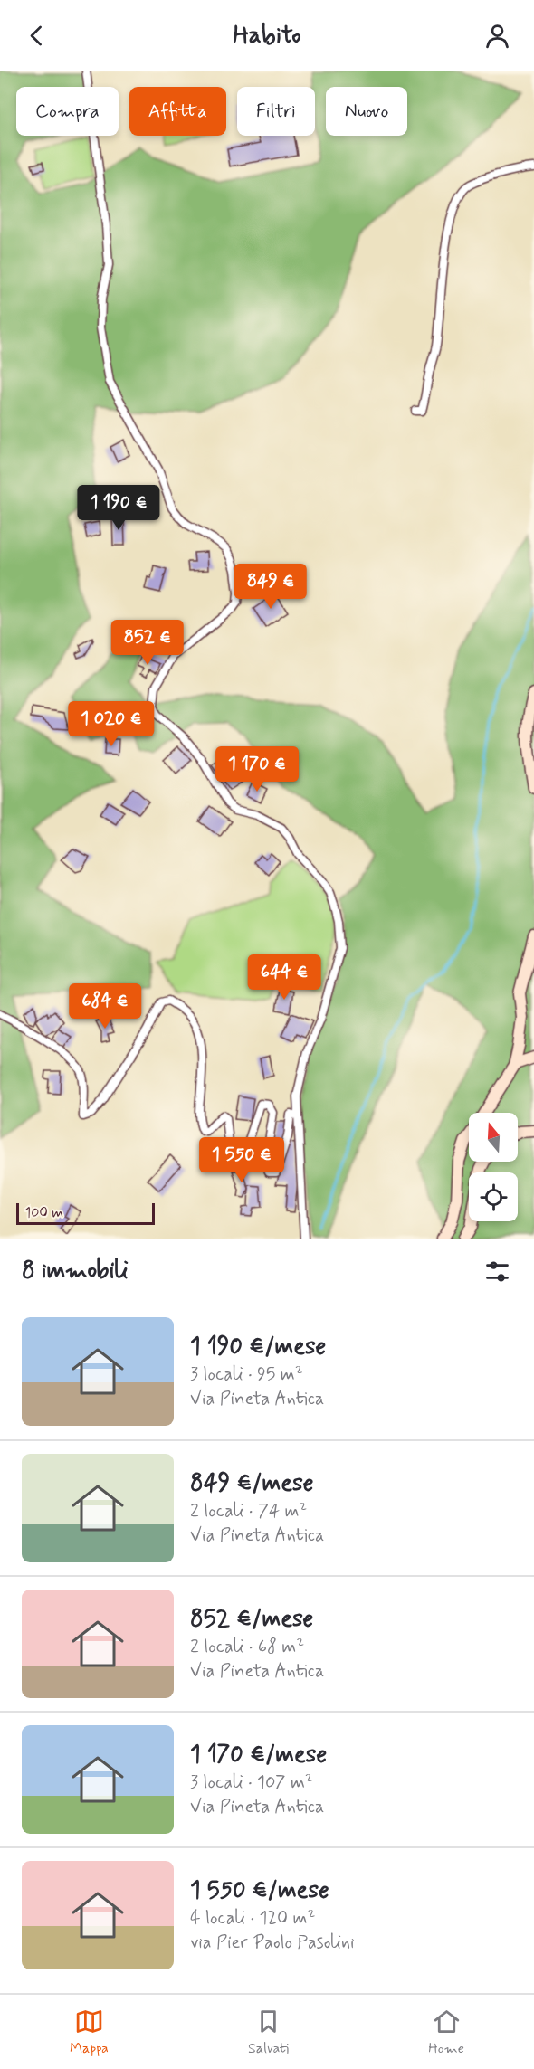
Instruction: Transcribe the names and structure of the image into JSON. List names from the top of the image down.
{
  "scale_bar": "100 m",
  "north": "top",
  "page": {
    "header": "Habito",
    "chip": [
      "Compra",
      "Affitta",
      "Filtri",
      "Nuovo"
    ],
    "price": [
      "1 190 €",
      "849 €",
      "852 €",
      "1 020 €",
      "1 170 €",
      "644 €",
      "684 €",
      "1 550 €"
    ],
    "scale": "100 m",
    "heading": "8 immobili",
    "list": [
      {
        "name": "1 190 €/mese",
        "note": "3 locali · 95 m² · Via Pineta Antica"
      },
      {
        "name": "849 €/mese",
        "note": "2 locali · 74 m² · Via Pineta Antica"
      },
      {
        "name": "852 €/mese",
        "note": "2 locali · 68 m² · Via Pineta Antica"
      },
      {
        "name": "1 170 €/mese",
        "note": "3 locali · 107 m² · Via Pineta Antica"
      },
      {
        "name": "1 550 €/mese",
        "note": "4 locali · 120 m² · via Pier Paolo Pasolini"
      }
    ],
    "tabs": ["Mappa", "Salvati", "Home"]
  }
}
